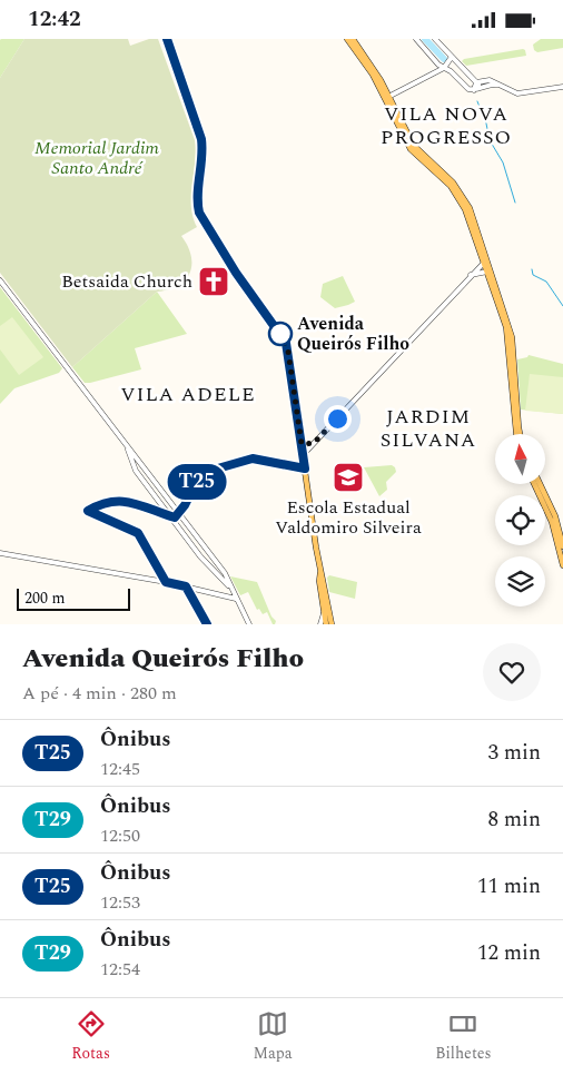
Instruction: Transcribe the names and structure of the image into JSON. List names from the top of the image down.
{
  "districts": ["VILA NOVA PROGRESSO", "VILA ADELE", "JARDIM SILVANA"],
  "parks": ["Memorial Jardim Santo André"],
  "places": {
    "church": ["Betsaida Church"],
    "other": ["Avenida Queirós Filho"],
    "school or university": ["Escola Estadual Valdomiro Silveira"]
  },
  "lines": ["bus line T25"],
  "scale_bar": "200 m",
  "north": "top",
  "page": {
    "status": "12:42",
    "on_map": "T25",
    "scale": "200 m",
    "heading": ["Avenida Queirós Filho", "A pé · 4 min · 280 m"],
    "list": [
      {
        "mark": "T25",
        "name": "Ônibus",
        "note": "12:45",
        "value": "3 min"
      },
      {
        "mark": "T29",
        "name": "Ônibus",
        "note": "12:50",
        "value": "8 min"
      },
      {
        "mark": "T25",
        "name": "Ônibus",
        "note": "12:53",
        "value": "11 min"
      },
      {
        "mark": "T29",
        "name": "Ônibus",
        "note": "12:54",
        "value": "12 min"
      }
    ],
    "tabs": ["Rotas", "Mapa", "Bilhetes"]
  }
}
